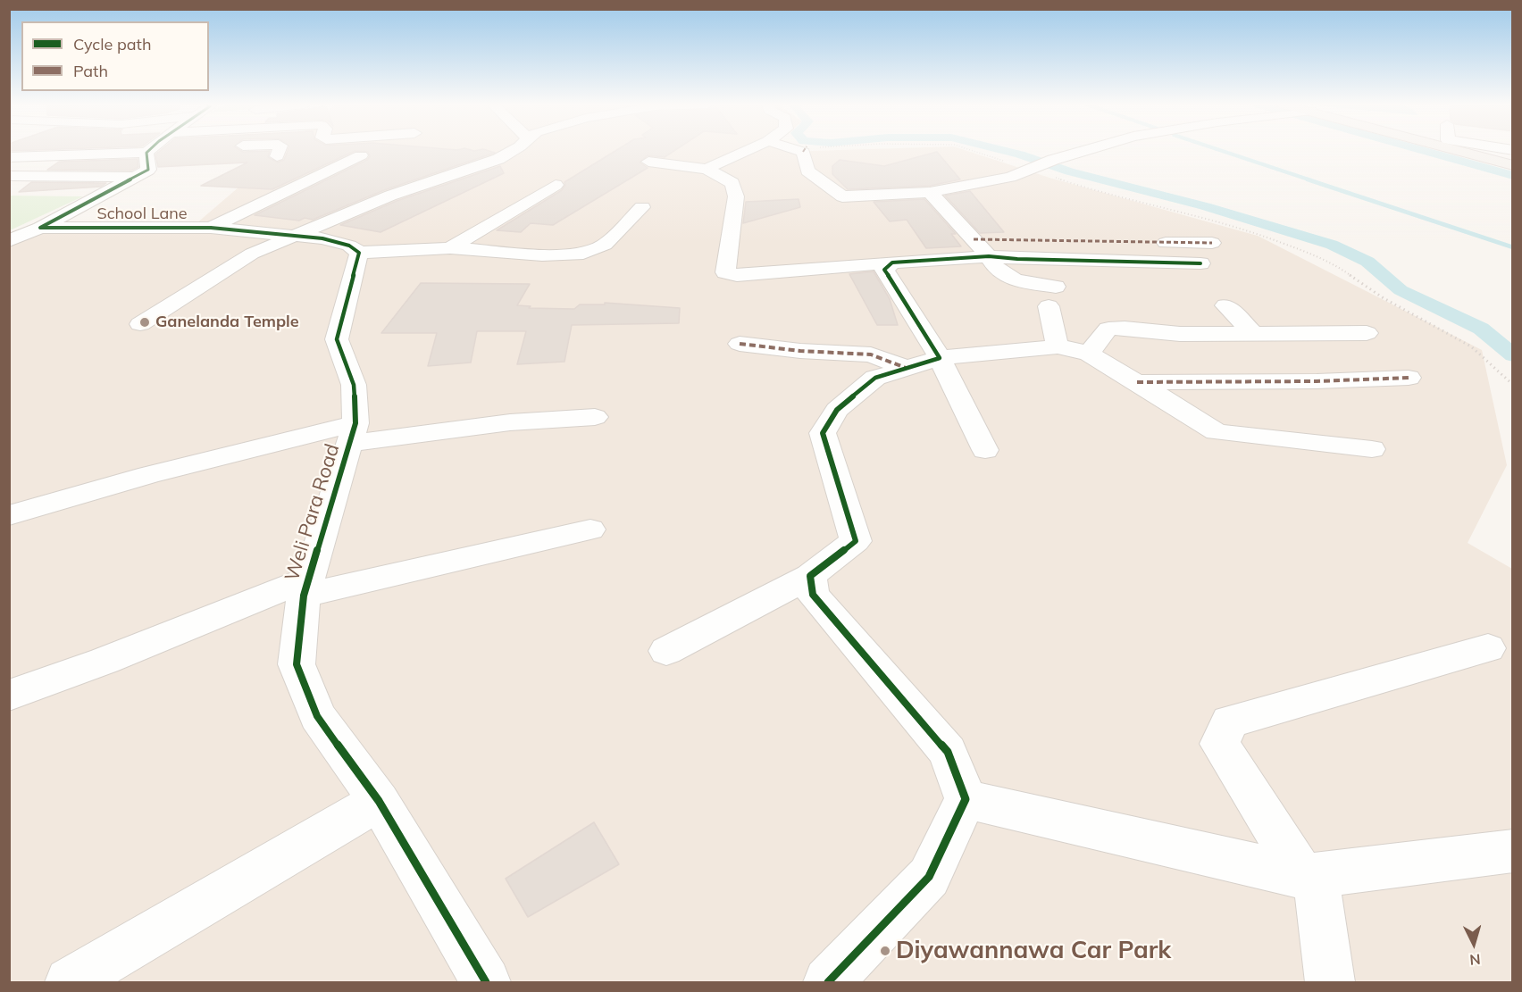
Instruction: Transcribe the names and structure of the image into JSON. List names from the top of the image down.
{
  "streets": {
    "street": ["School Lane", "Weli Para Road"]
  },
  "places": ["Ganelanda Temple", "Diyawannawa Car Park"],
  "legend": ["Cycle path", "Path"],
  "north": "bottom"
}
